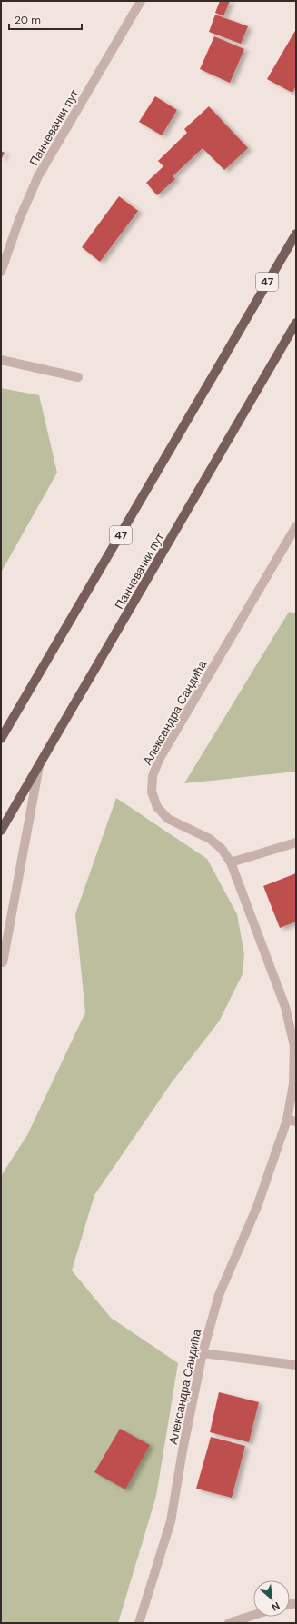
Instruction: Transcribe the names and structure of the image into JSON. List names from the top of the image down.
{
  "streets": {
    "main road": ["Панчевачки пут", "47"],
    "street": ["Александра Сандића"]
  },
  "scale_bar": "20 m",
  "north": "bottom right"
}
